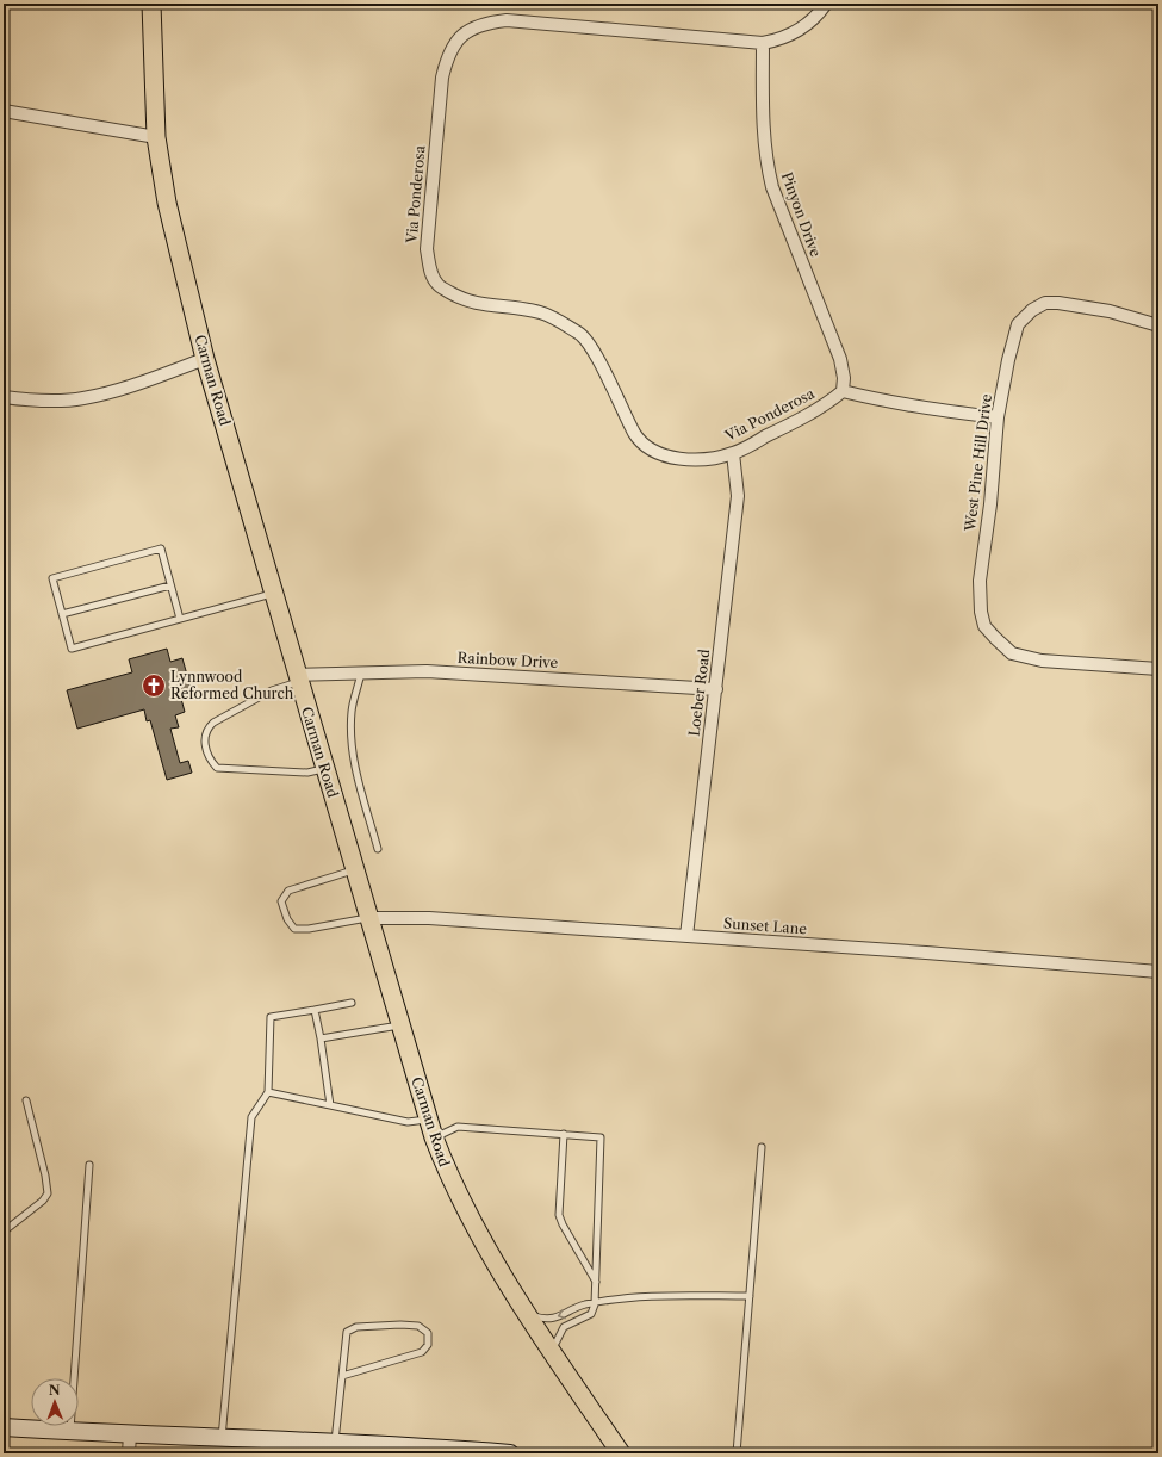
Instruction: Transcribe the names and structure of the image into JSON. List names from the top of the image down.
{
  "streets": {
    "main road": ["Carman Road"],
    "street": [
      "Via Ponderosa",
      "Pinyon Drive",
      "West Pine Hill Drive",
      "Rainbow Drive",
      "Loeber Road",
      "Sunset Lane"
    ]
  },
  "crossings": [
    ["Via Ponderosa", "Pinyon Drive"],
    ["Via Ponderosa", "Loeber Road"],
    ["Carman Road", "Rainbow Drive"],
    ["Carman Road", "Sunset Lane"],
    ["Rainbow Drive", "Loeber Road"],
    ["Loeber Road", "Sunset Lane"]
  ],
  "places": {
    "church": ["Lynnwood Reformed Church"]
  },
  "north": "top"
}
